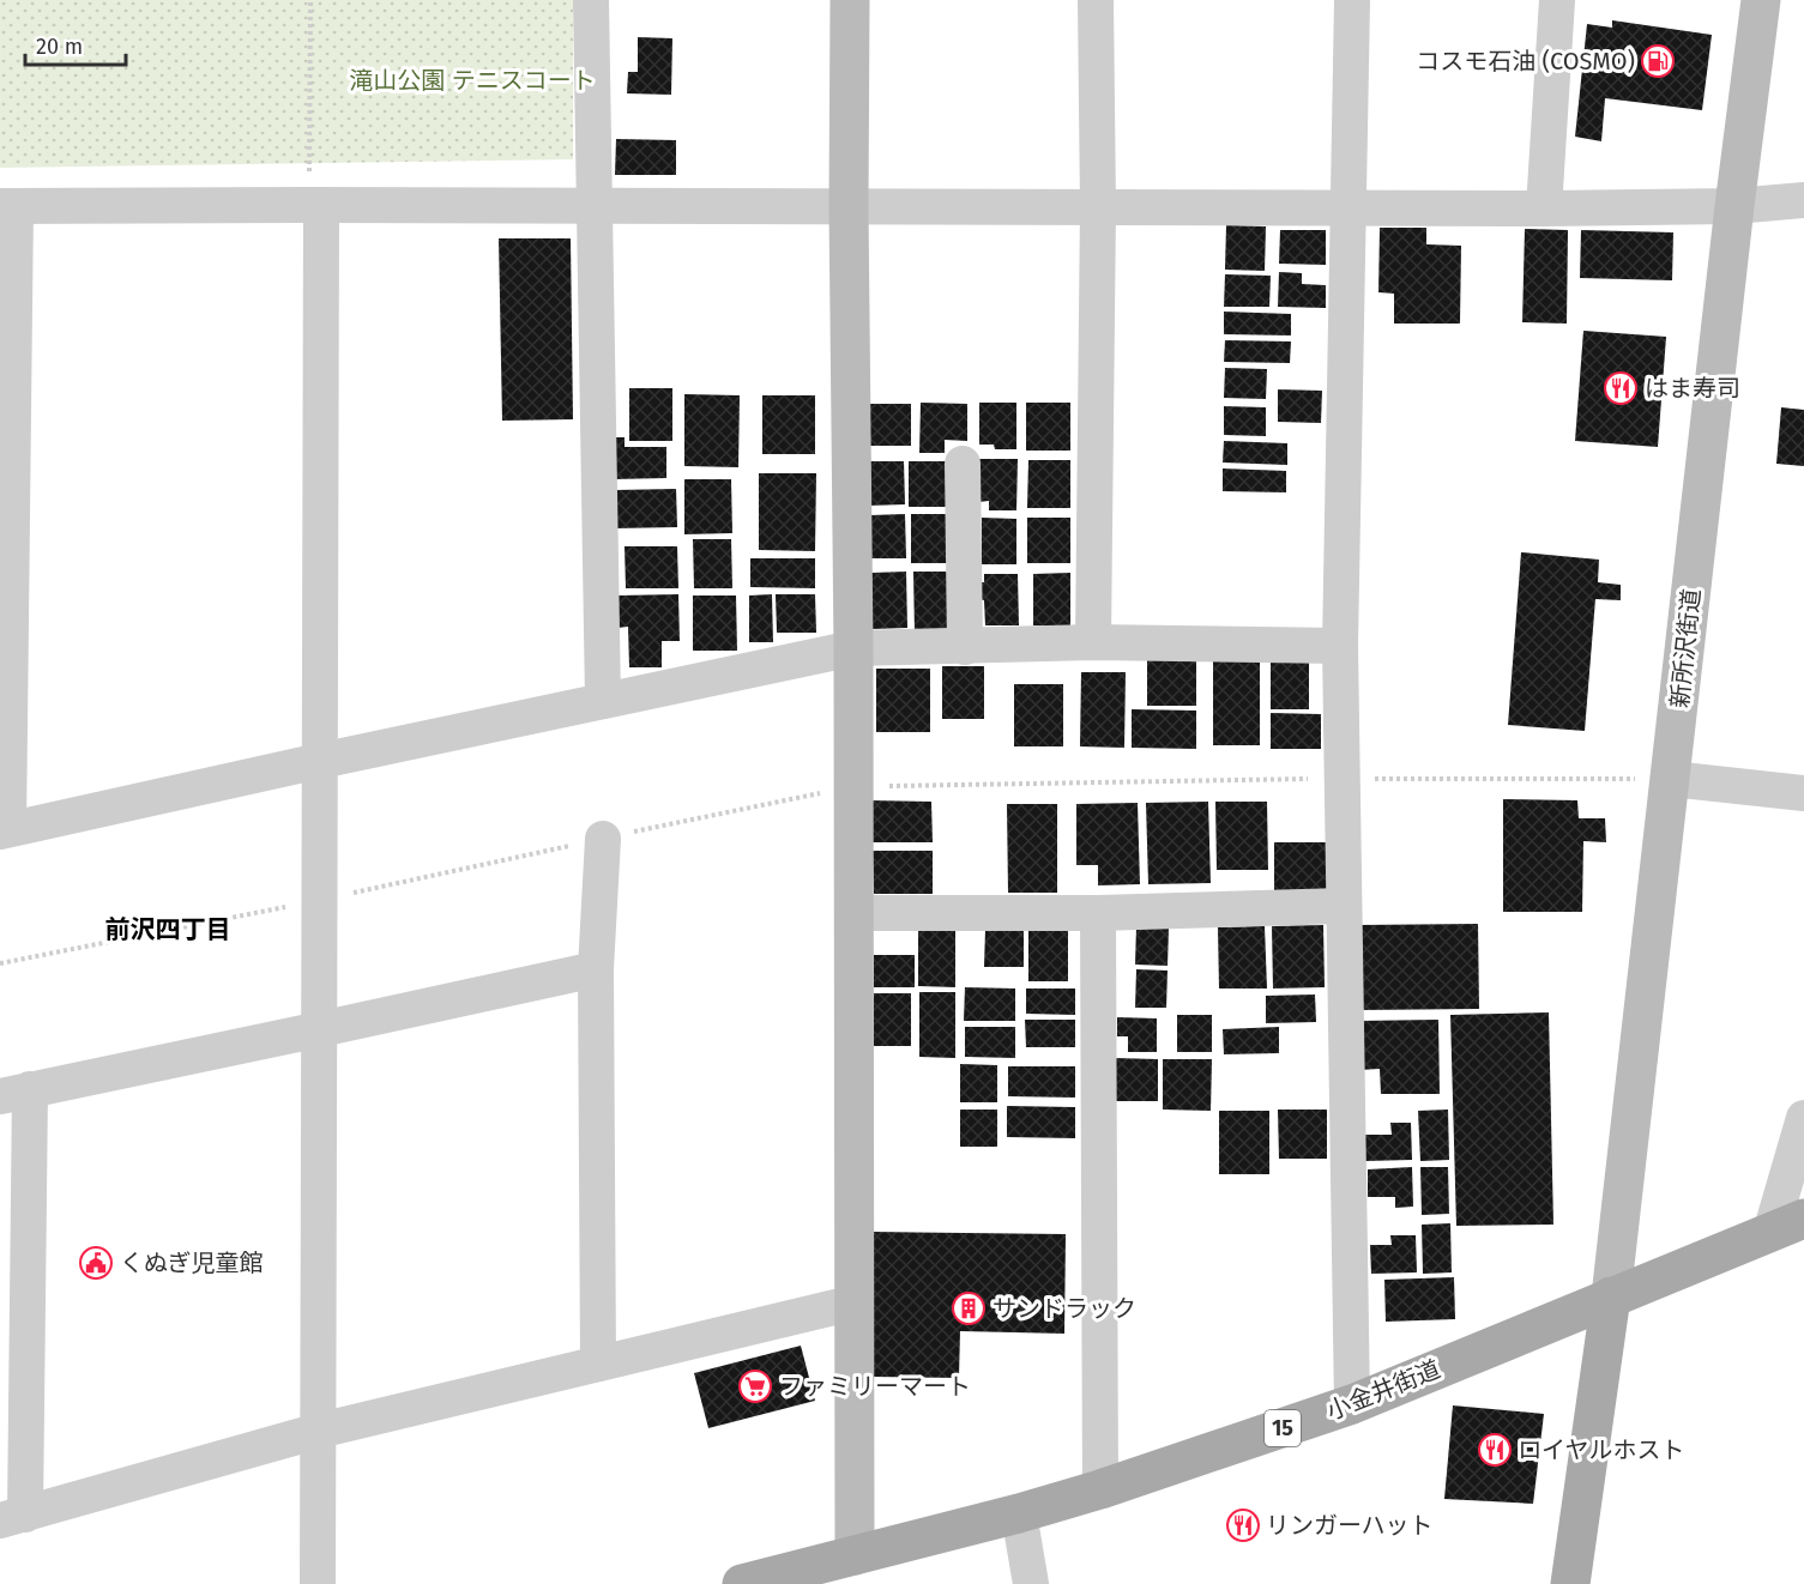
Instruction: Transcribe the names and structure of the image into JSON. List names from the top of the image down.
{
  "streets": {
    "main road": ["小金井街道", "15"],
    "street": ["新所沢街道"]
  },
  "crossings": [
    ["新所沢街道", "小金井街道"]
  ],
  "districts": ["前沢四丁目"],
  "parks": ["滝山公園 テニスコート"],
  "places": {
    "fuel station": ["コスモ石油 (COSMO)"],
    "restaurant": ["はま寿司", "ロイヤルホスト", "リンガーハット"],
    "public building": ["くぬぎ児童館"],
    "building": ["サンドラック"],
    "supermarket": ["ファミリーマート"]
  },
  "scale_bar": "20 m"
}
